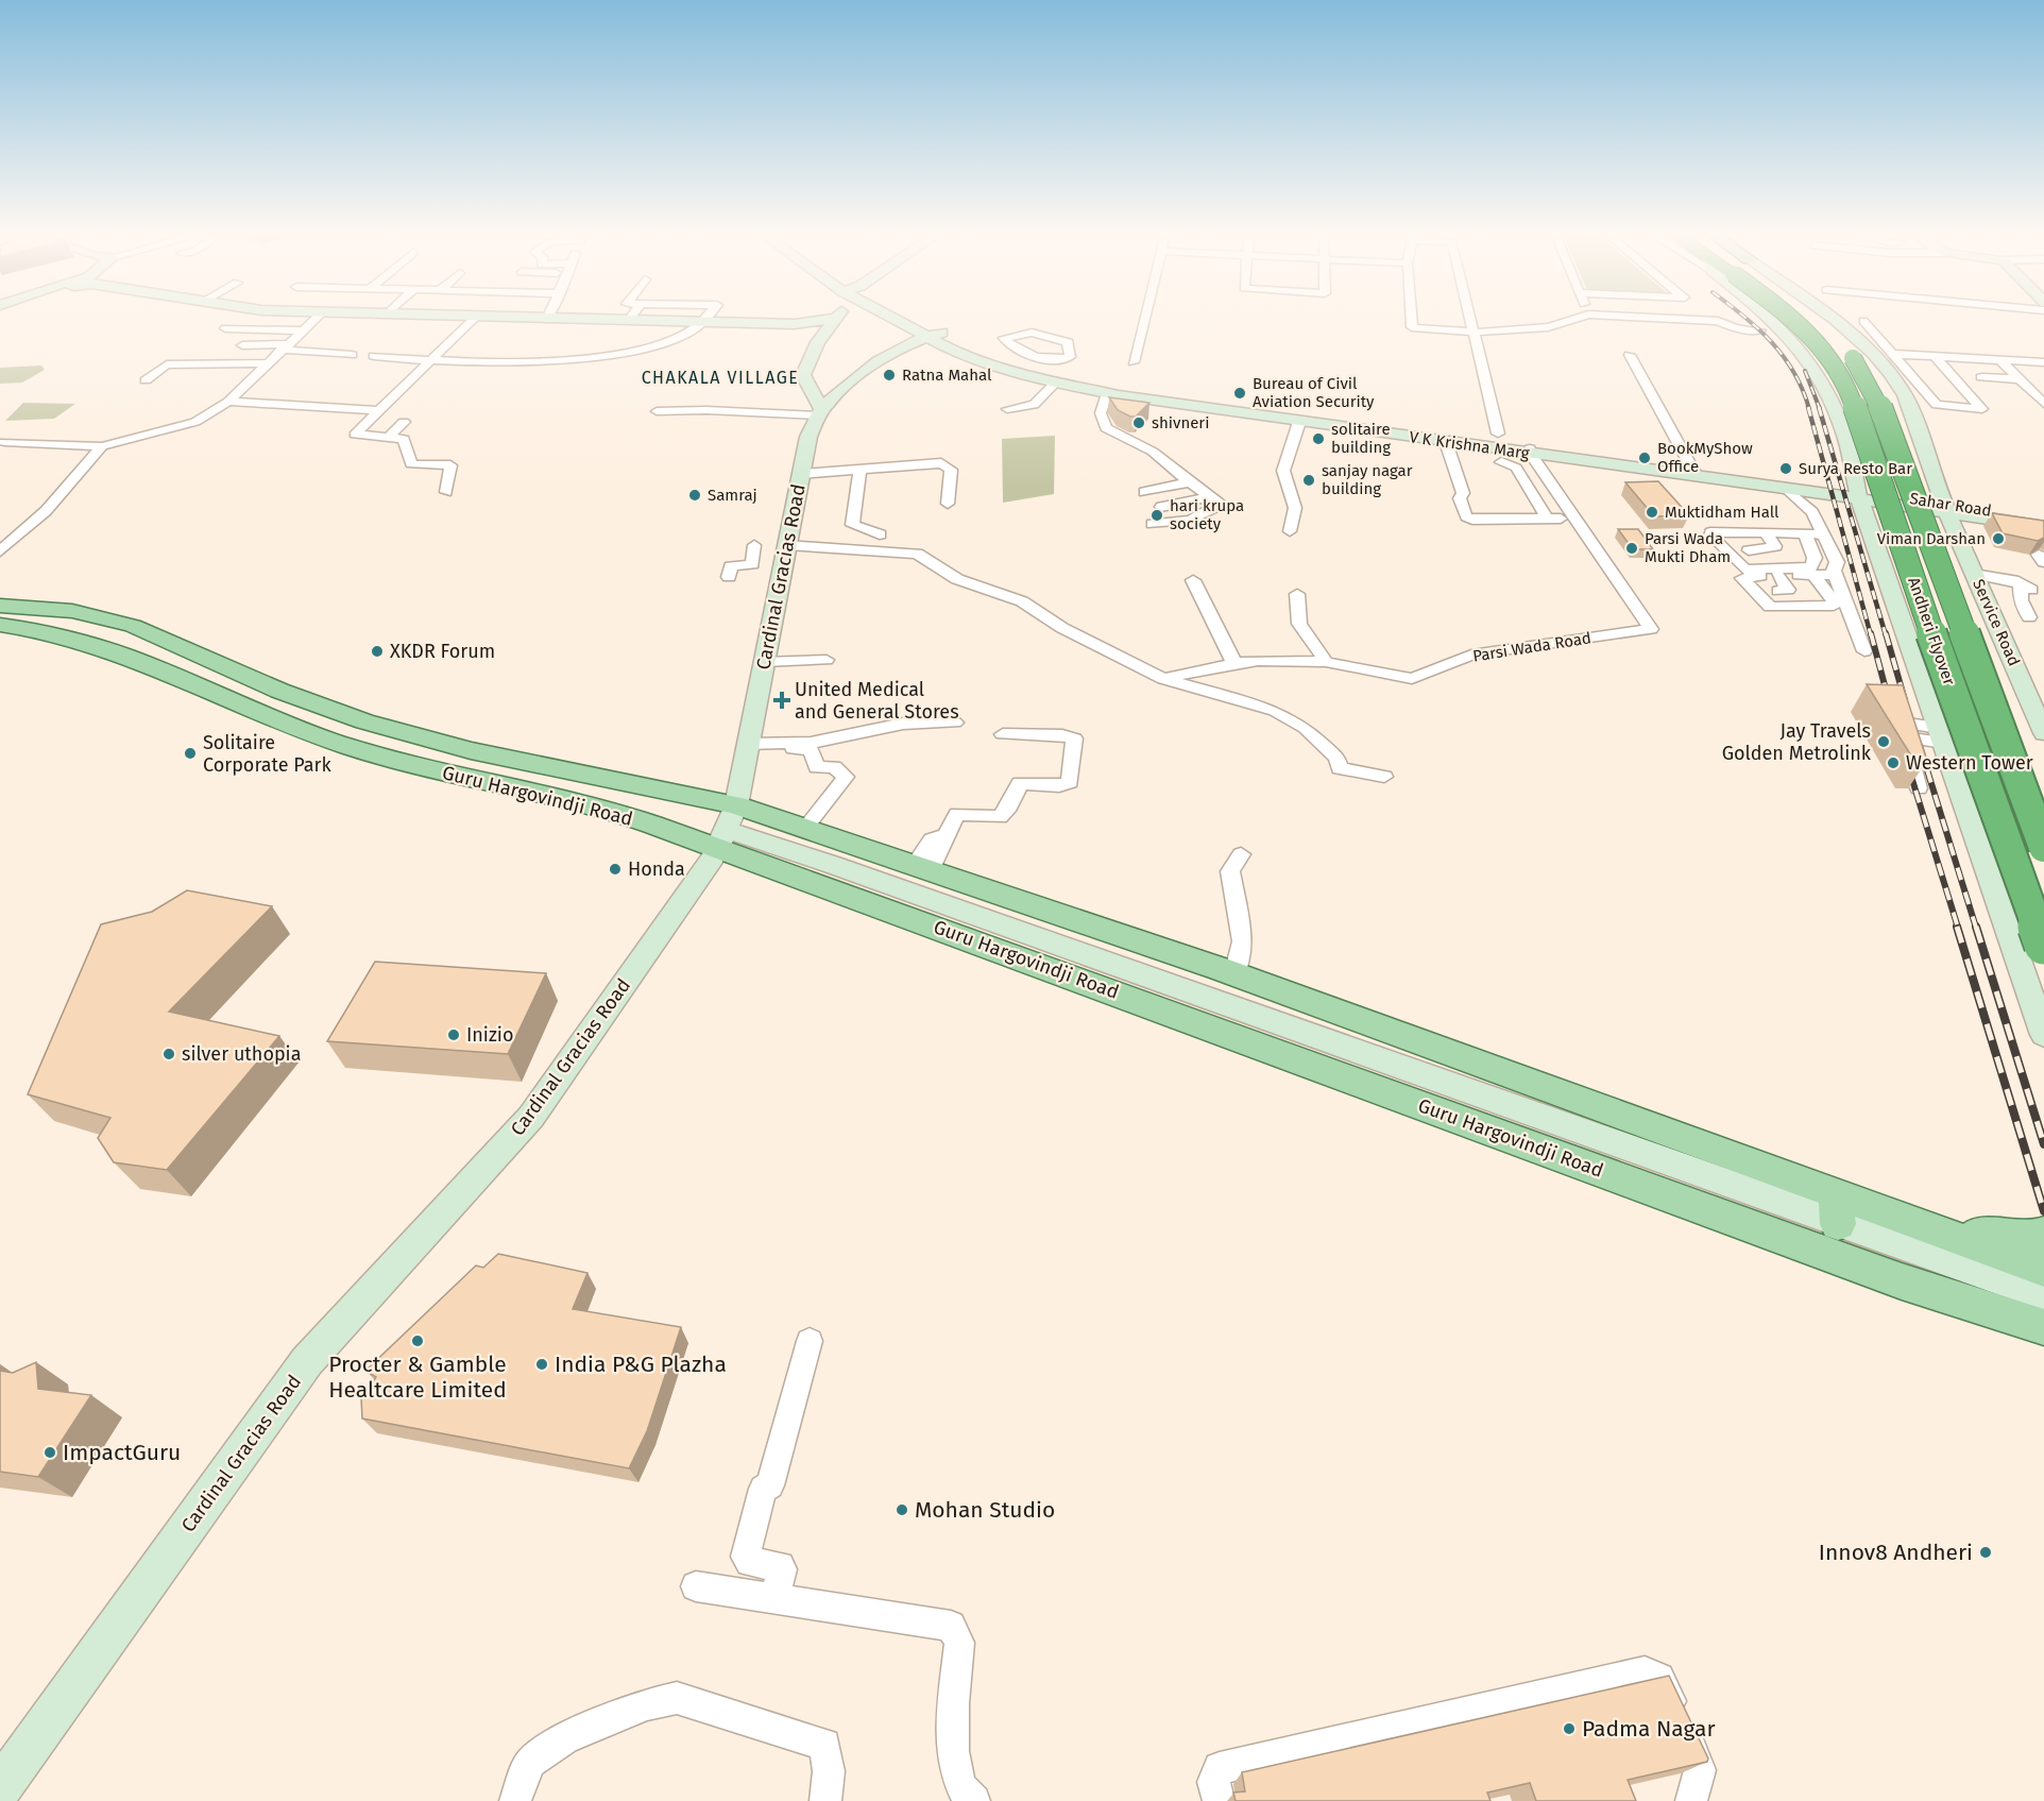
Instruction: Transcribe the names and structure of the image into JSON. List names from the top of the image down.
{
  "streets": {
    "highway": ["Andheri Flyover"],
    "main road": ["Guru Hargovindji Road"],
    "street": [
      "V K Krishna Marg",
      "Sahar Road",
      "Cardinal Gracias Road",
      "Service Road",
      "Parsi Wada Road"
    ]
  },
  "crossings": [
    ["V K Krishna Marg", "Sahar Road"],
    ["V K Krishna Marg", "Cardinal Gracias Road"],
    ["V K Krishna Marg", "Service Road"],
    ["V K Krishna Marg", "Parsi Wada Road"],
    ["Sahar Road", "Service Road"],
    ["Cardinal Gracias Road", "Guru Hargovindji Road"]
  ],
  "districts": ["CHAKALA VILLAGE"],
  "places": {
    "other": [
      "Ratna Mahal",
      "Bureau of Civil Aviation Security",
      "shivneri",
      "solitaire building",
      "BookMyShow Office",
      "Surya Resto Bar",
      "sanjay nagar building",
      "Samraj",
      "Muktidham Hall",
      "hari krupa society",
      "Viman Darshan",
      "Parsi Wada Mukti Dham",
      "XKDR Forum",
      "Jay Travels Golden Metrolink",
      "Solitaire Corporate Park",
      "Western Tower",
      "Honda",
      "Inizio",
      "silver uthopia",
      "Procter & Gamble Healtcare Limited",
      "India P&G Plazha",
      "ImpactGuru",
      "Mohan Studio",
      "Innov8 Andheri",
      "Padma Nagar"
    ],
    "health": ["United Medical and General Stores"]
  }
}
